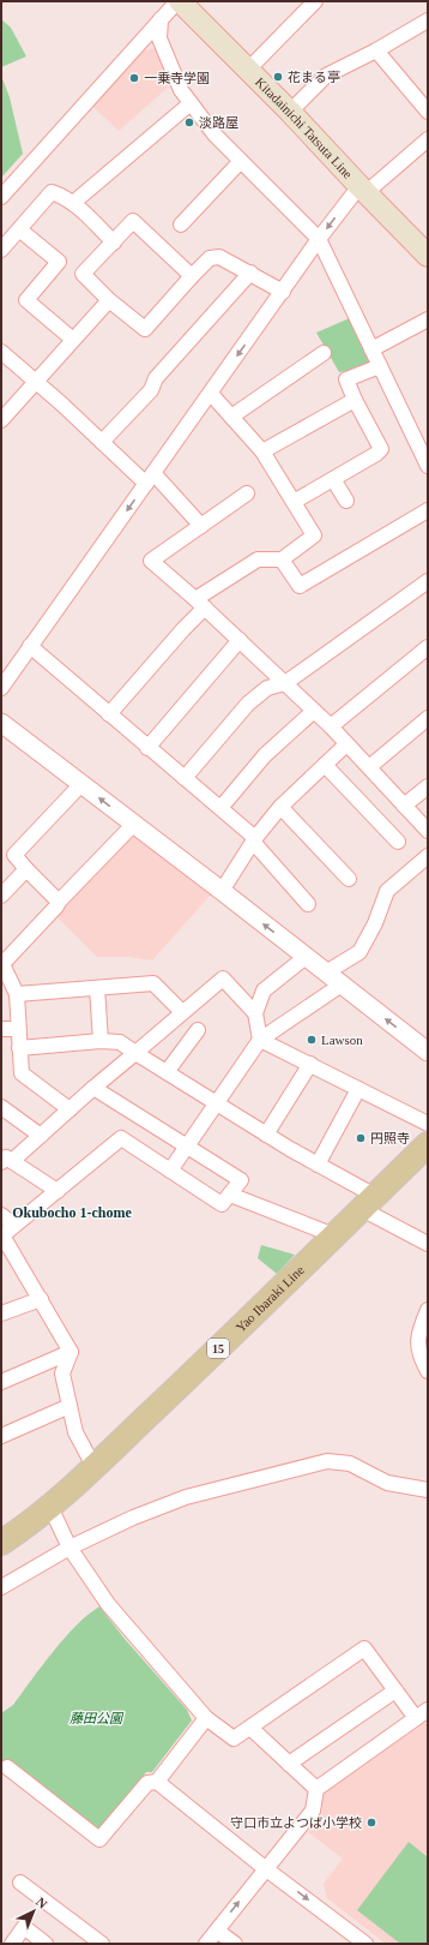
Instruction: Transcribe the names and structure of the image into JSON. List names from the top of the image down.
{
  "streets": {
    "main road": ["Kitadainichi Tatsuta Line", "Yao Ibaraki Line", "15"]
  },
  "districts": ["Okubocho 1-chome"],
  "parks": ["藤田公園"],
  "places": [
    "花まる亭",
    "一乗寺学園",
    "淡路屋",
    "Lawson",
    "円照寺",
    "守口市立よつば小学校"
  ],
  "north": "top right"
}
